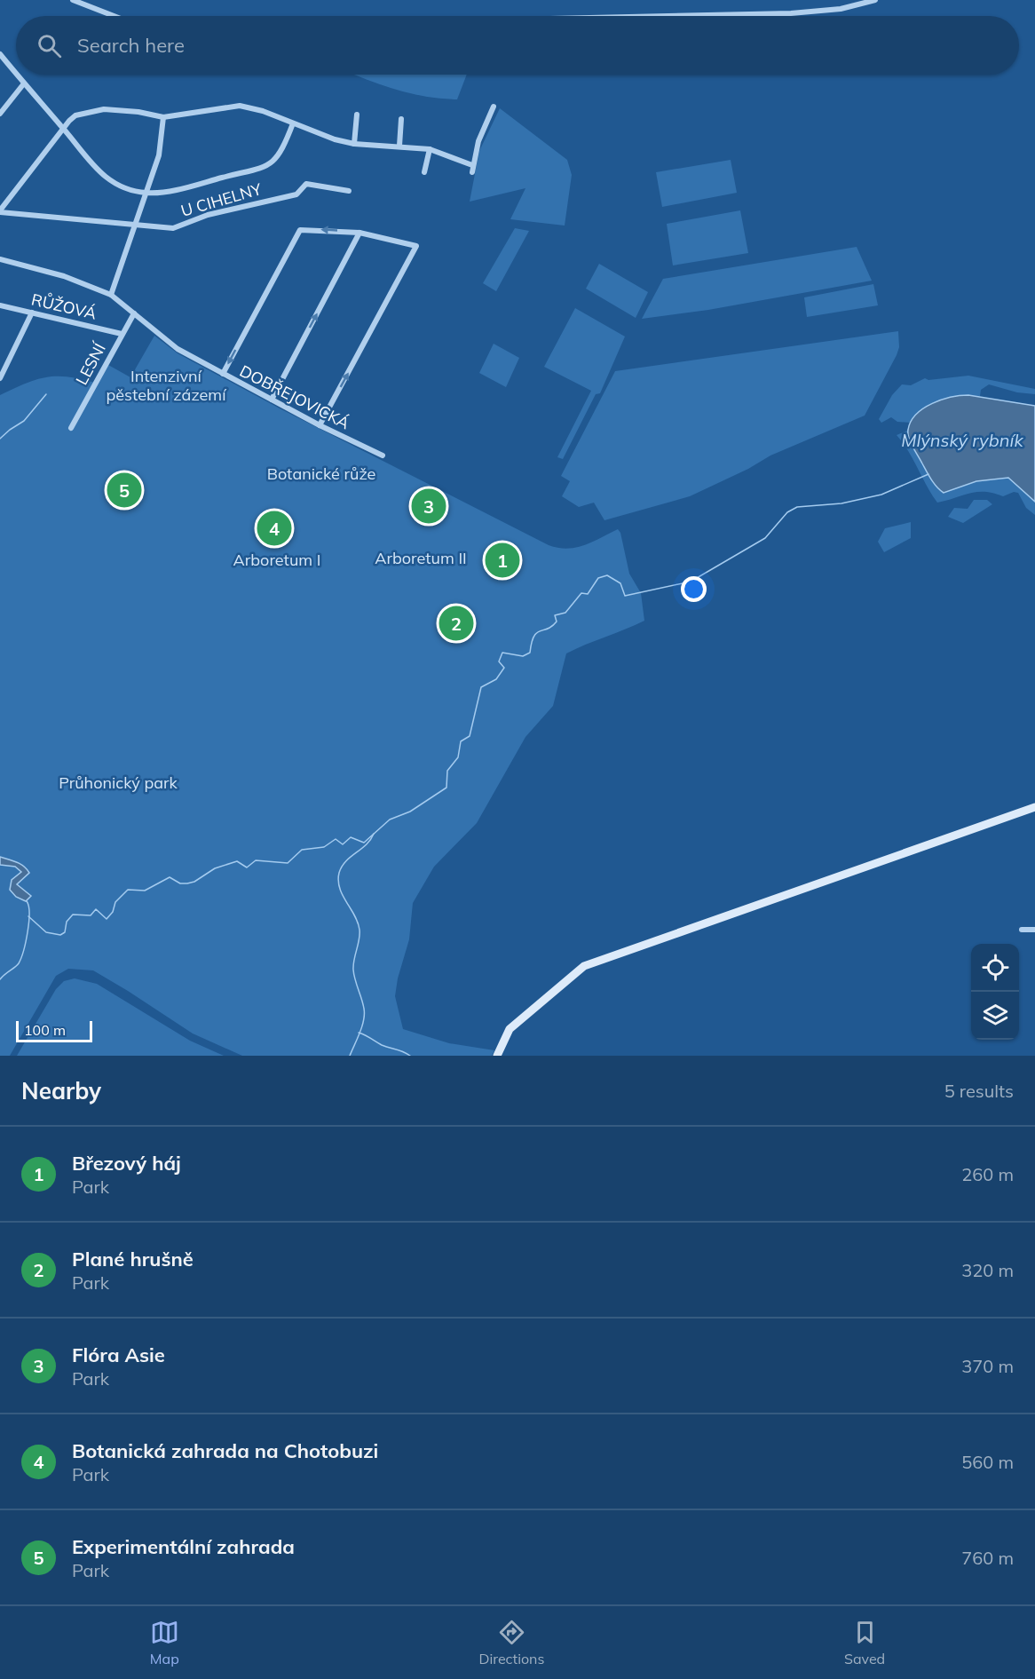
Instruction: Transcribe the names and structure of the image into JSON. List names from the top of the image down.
{
  "streets": {
    "street": [
      "U CIHELNY",
      "RŮŽOVÁ",
      "LESNÍ",
      "DOBŘEJOVICKÁ"
    ]
  },
  "crossings": [
    ["RŮŽOVÁ", "LESNÍ"],
    ["LESNÍ", "DOBŘEJOVICKÁ"]
  ],
  "water": ["Mlýnský rybník"],
  "parks": [
    "Intenzivní pěstební zázemí",
    "Botanické růže",
    "Arboretum II",
    "Arboretum I",
    "Průhonický park"
  ],
  "scale_bar": "100 m",
  "page": {
    "search": "Search here",
    "pins": [
      "5",
      "3",
      "4",
      "1",
      "2"
    ],
    "scale": "100 m",
    "heading": ["Nearby", "5 results"],
    "list": [
      {
        "mark": "1",
        "name": "Březový háj",
        "note": "Park",
        "value": "260 m"
      },
      {
        "mark": "2",
        "name": "Plané hrušně",
        "note": "Park",
        "value": "320 m"
      },
      {
        "mark": "3",
        "name": "Flóra Asie",
        "note": "Park",
        "value": "370 m"
      },
      {
        "mark": "4",
        "name": "Botanická zahrada na Chotobuzi",
        "note": "Park",
        "value": "560 m"
      },
      {
        "mark": "5",
        "name": "Experimentální zahrada",
        "note": "Park",
        "value": "760 m"
      }
    ],
    "nav": ["Map", "Directions", "Saved"]
  }
}
